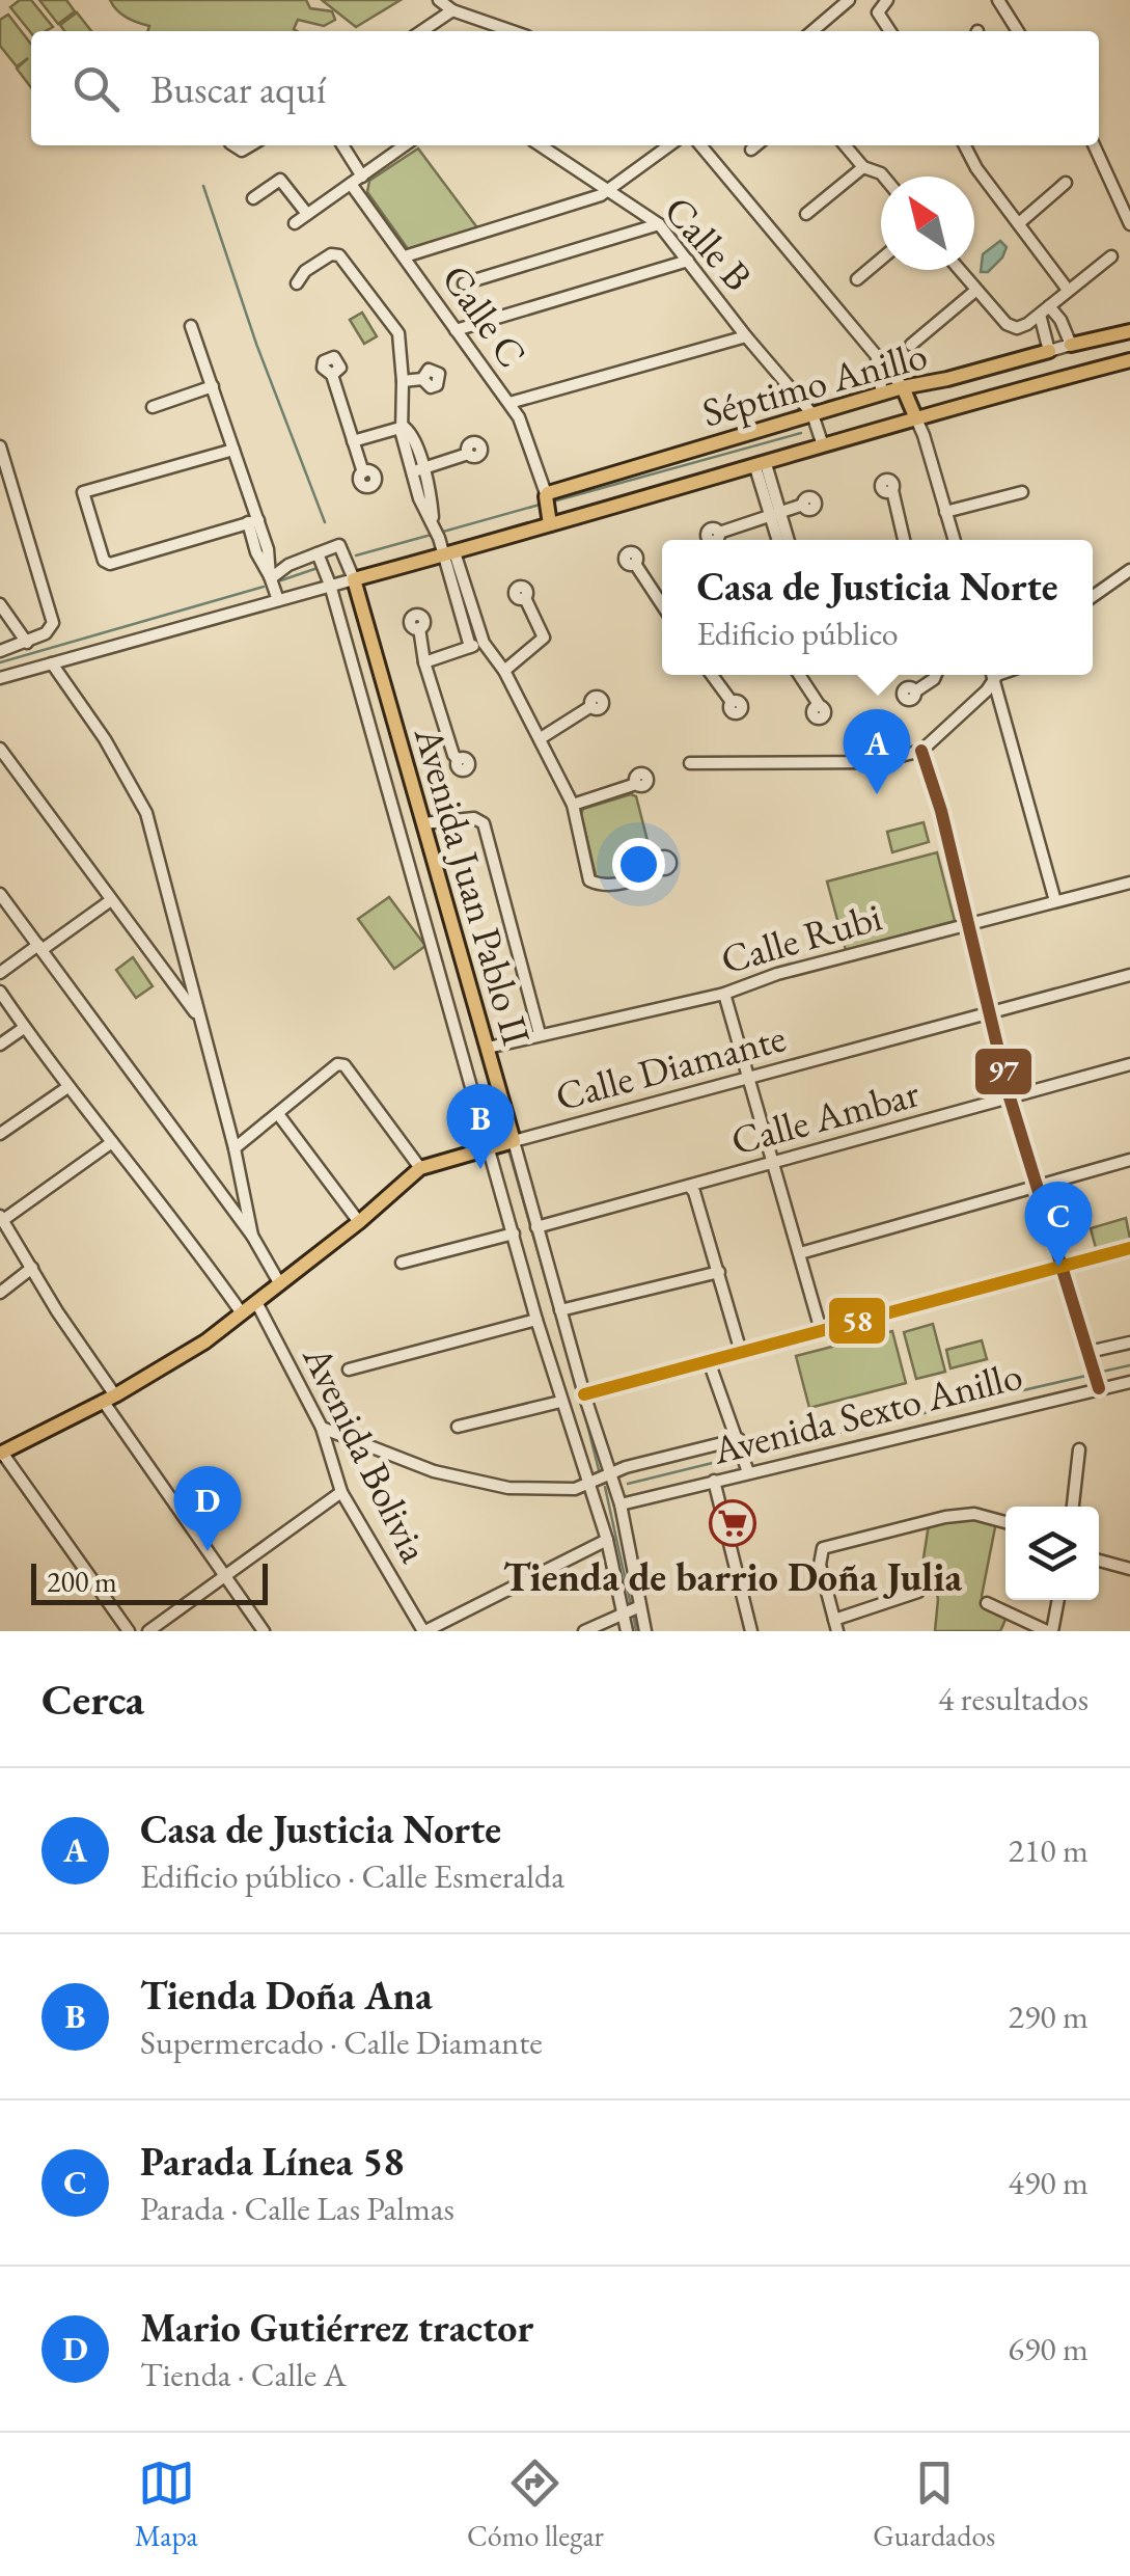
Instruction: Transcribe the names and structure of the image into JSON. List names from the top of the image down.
{
  "streets": {
    "main road": ["Séptimo Anillo", "Avenida Juan Pablo II", "Calle Diamante"],
    "street": [
      "Calle B",
      "Calle C",
      "Calle Rubi",
      "Calle Ambar",
      "Avenida Sexto Anillo",
      "Avenida Bolivia"
    ]
  },
  "crossings": [
    ["Calle B", "Séptimo Anillo"],
    ["Calle C", "Séptimo Anillo"],
    ["Séptimo Anillo", "Avenida Juan Pablo II"],
    ["Avenida Juan Pablo II", "Calle Rubi"],
    ["Avenida Juan Pablo II", "Calle Diamante"],
    ["Avenida Juan Pablo II", "Calle Ambar"],
    ["Avenida Juan Pablo II", "Avenida Sexto Anillo"],
    ["Calle Diamante", "Avenida Bolivia"]
  ],
  "places": {
    "supermarket": ["Tienda de barrio Doña Julia"]
  },
  "lines": ["transit line 97", "transit line 58"],
  "scale_bar": "200 m",
  "north": "top left",
  "page": {
    "search": "Buscar aquí",
    "popup": ["Casa de Justicia Norte", "Edificio público"],
    "pins": [
      "A",
      "B",
      "C",
      "D"
    ],
    "scale": "200 m",
    "heading": ["Cerca", "4 resultados"],
    "list": [
      {
        "mark": "A",
        "name": "Casa de Justicia Norte",
        "note": "Edificio público · Calle Esmeralda",
        "value": "210 m"
      },
      {
        "mark": "B",
        "name": "Tienda Doña Ana",
        "note": "Supermercado · Calle Diamante",
        "value": "290 m"
      },
      {
        "mark": "C",
        "name": "Parada Línea 58",
        "note": "Parada · Calle Las Palmas",
        "value": "490 m"
      },
      {
        "mark": "D",
        "name": "Mario Gutiérrez tractor",
        "note": "Tienda · Calle A",
        "value": "690 m"
      }
    ],
    "nav": ["Mapa", "Cómo llegar", "Guardados"]
  }
}
